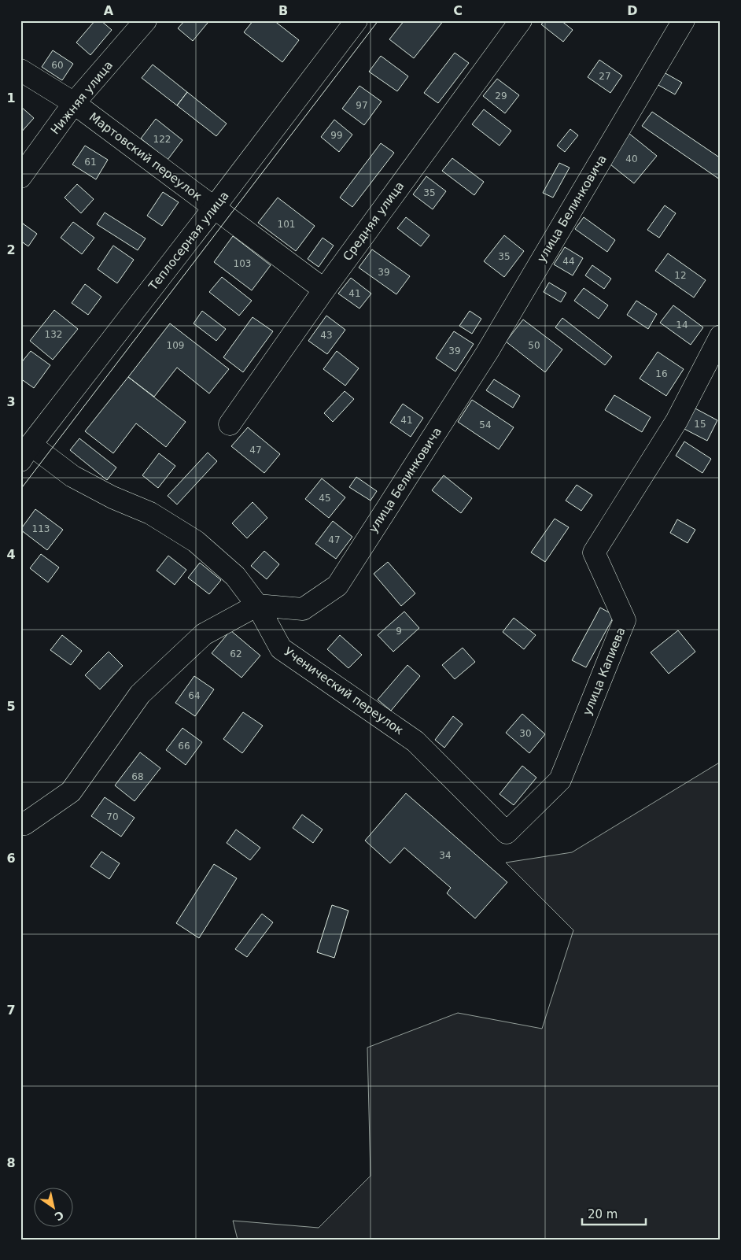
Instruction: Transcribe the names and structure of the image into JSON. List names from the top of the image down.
{
  "streets": {
    "street": [
      "Нижняя улица",
      "Мартовский переулок",
      "улица Белинковича",
      "Средняя улица",
      "Теплосерная улица",
      "улица Капиева",
      "Ученический переулок"
    ]
  },
  "crossings": [
    ["Нижняя улица", "Мартовский переулок"],
    ["Мартовский переулок", "Средняя улица"],
    ["Мартовский переулок", "Теплосерная улица"],
    ["улица Белинковича", "Ученический переулок"],
    ["Теплосерная улица", "Ученический переулок"],
    ["улица Капиева", "Ученический переулок"]
  ],
  "house_numbers": [
    "60",
    "27",
    "29",
    "97",
    "99",
    "122",
    "40",
    "61",
    "35",
    "101",
    "35",
    "44",
    "103",
    "39",
    "12",
    "41",
    "14",
    "132",
    "43",
    "109",
    "50",
    "39",
    "16",
    "41",
    "15",
    "54",
    "47",
    "45",
    "113",
    "47",
    "9",
    "62",
    "64",
    "30",
    "66",
    "68",
    "70",
    "34"
  ],
  "scale_bar": "20 m",
  "north": "bottom right",
  "grid": {
    "columns": [
      "A",
      "B",
      "C",
      "D"
    ],
    "rows": [
      "1",
      "2",
      "3",
      "4",
      "5",
      "6",
      "7",
      "8"
    ]
  }
}
